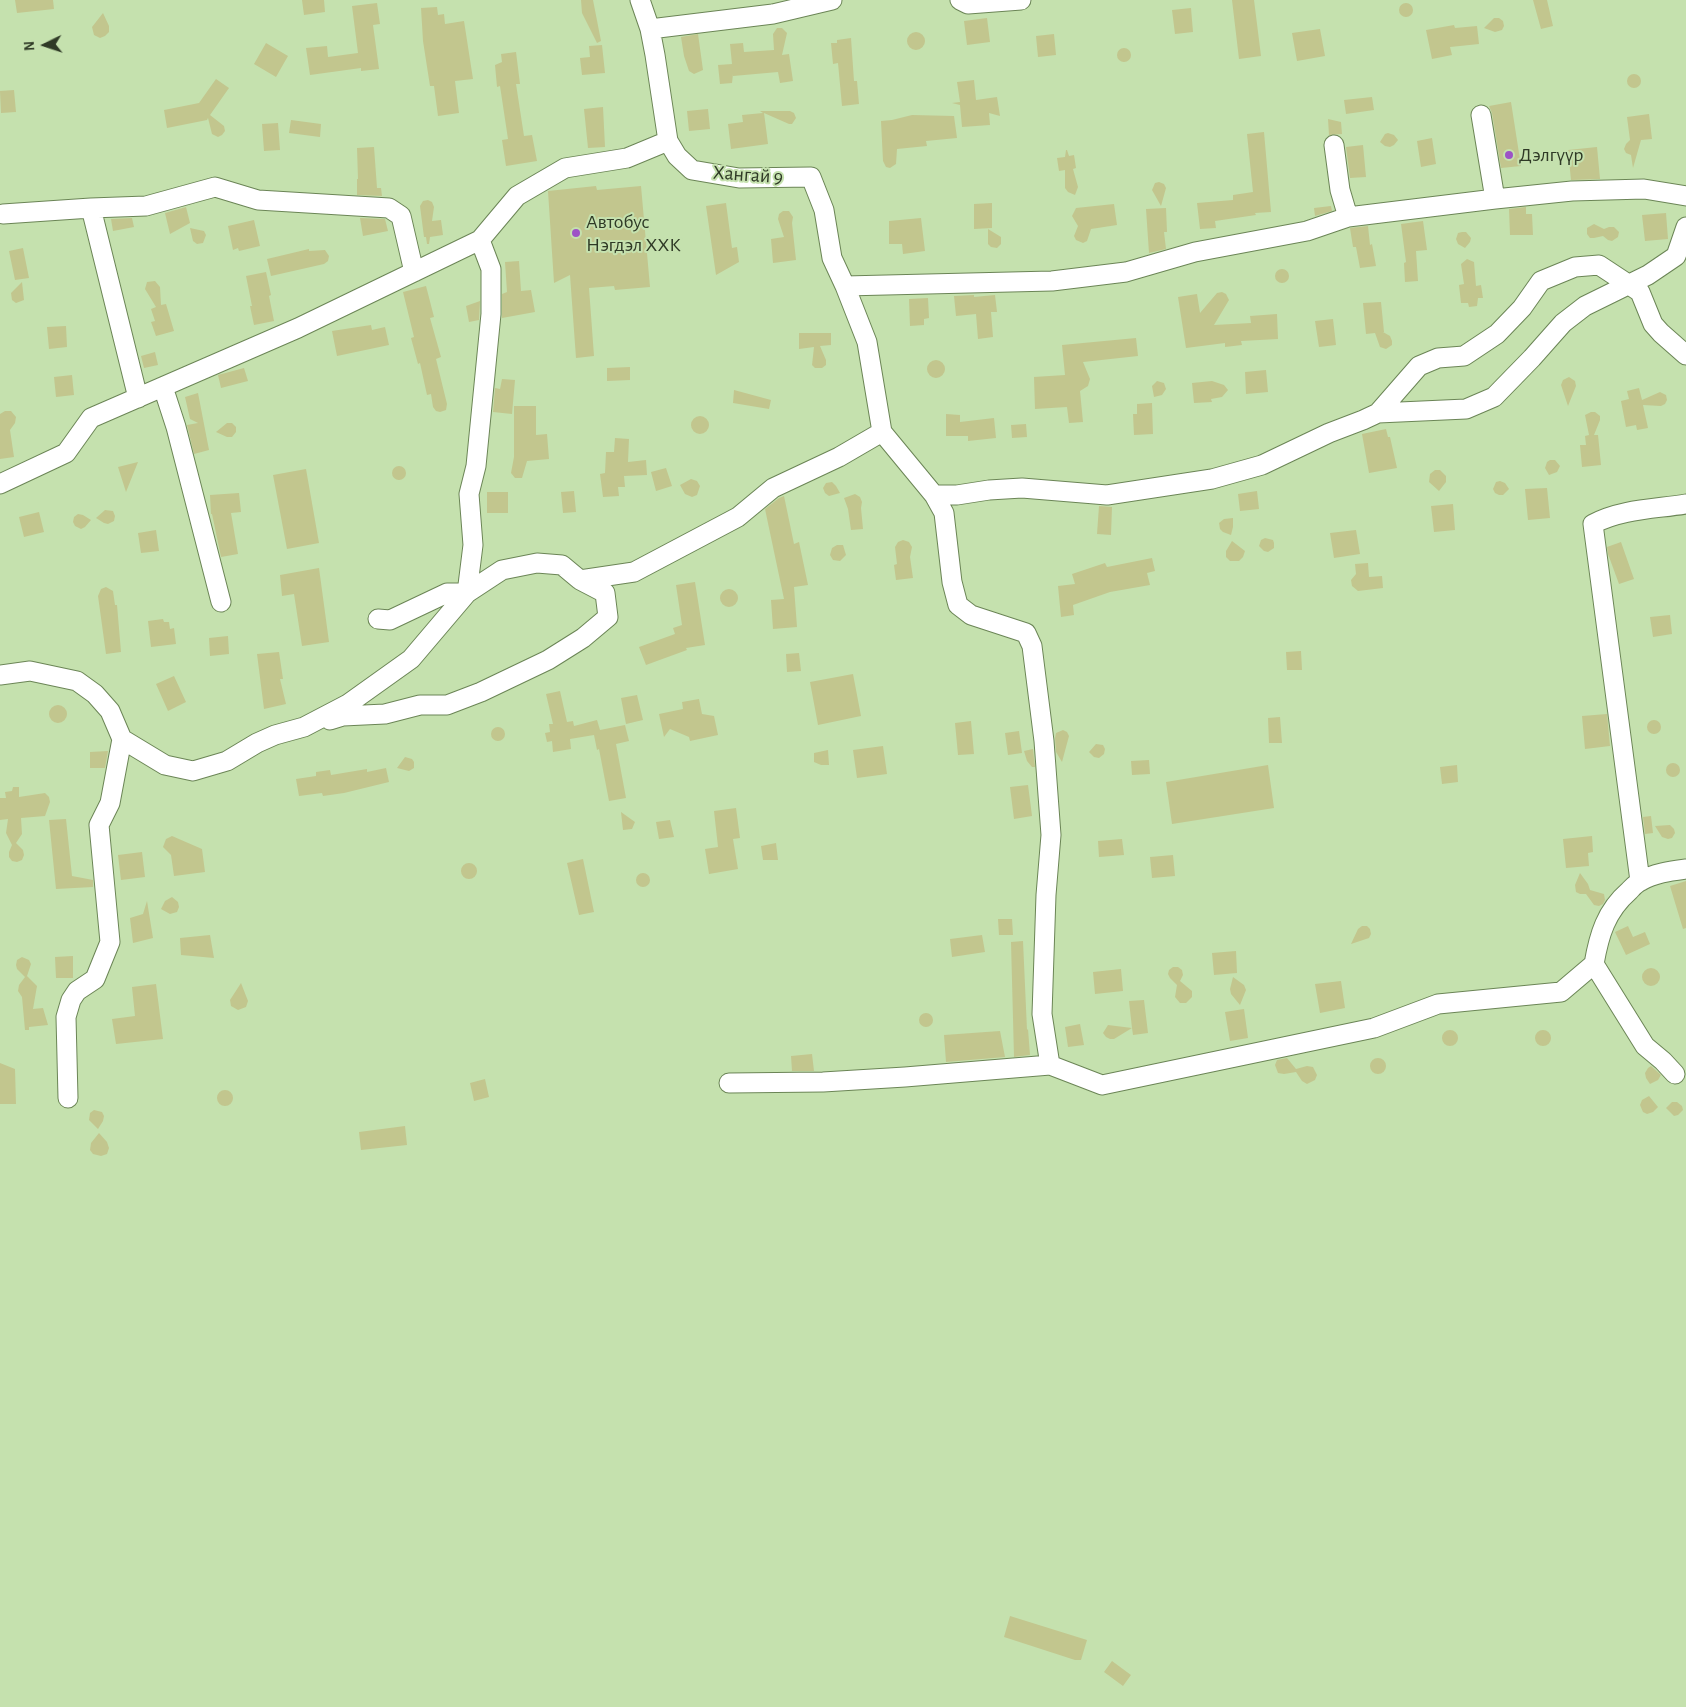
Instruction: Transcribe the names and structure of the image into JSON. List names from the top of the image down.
{
  "streets": {
    "street": ["Хангай 9"]
  },
  "places": ["Дэлгүүр", "Автобус Нэгдэл ХХК"],
  "north": "left"
}
